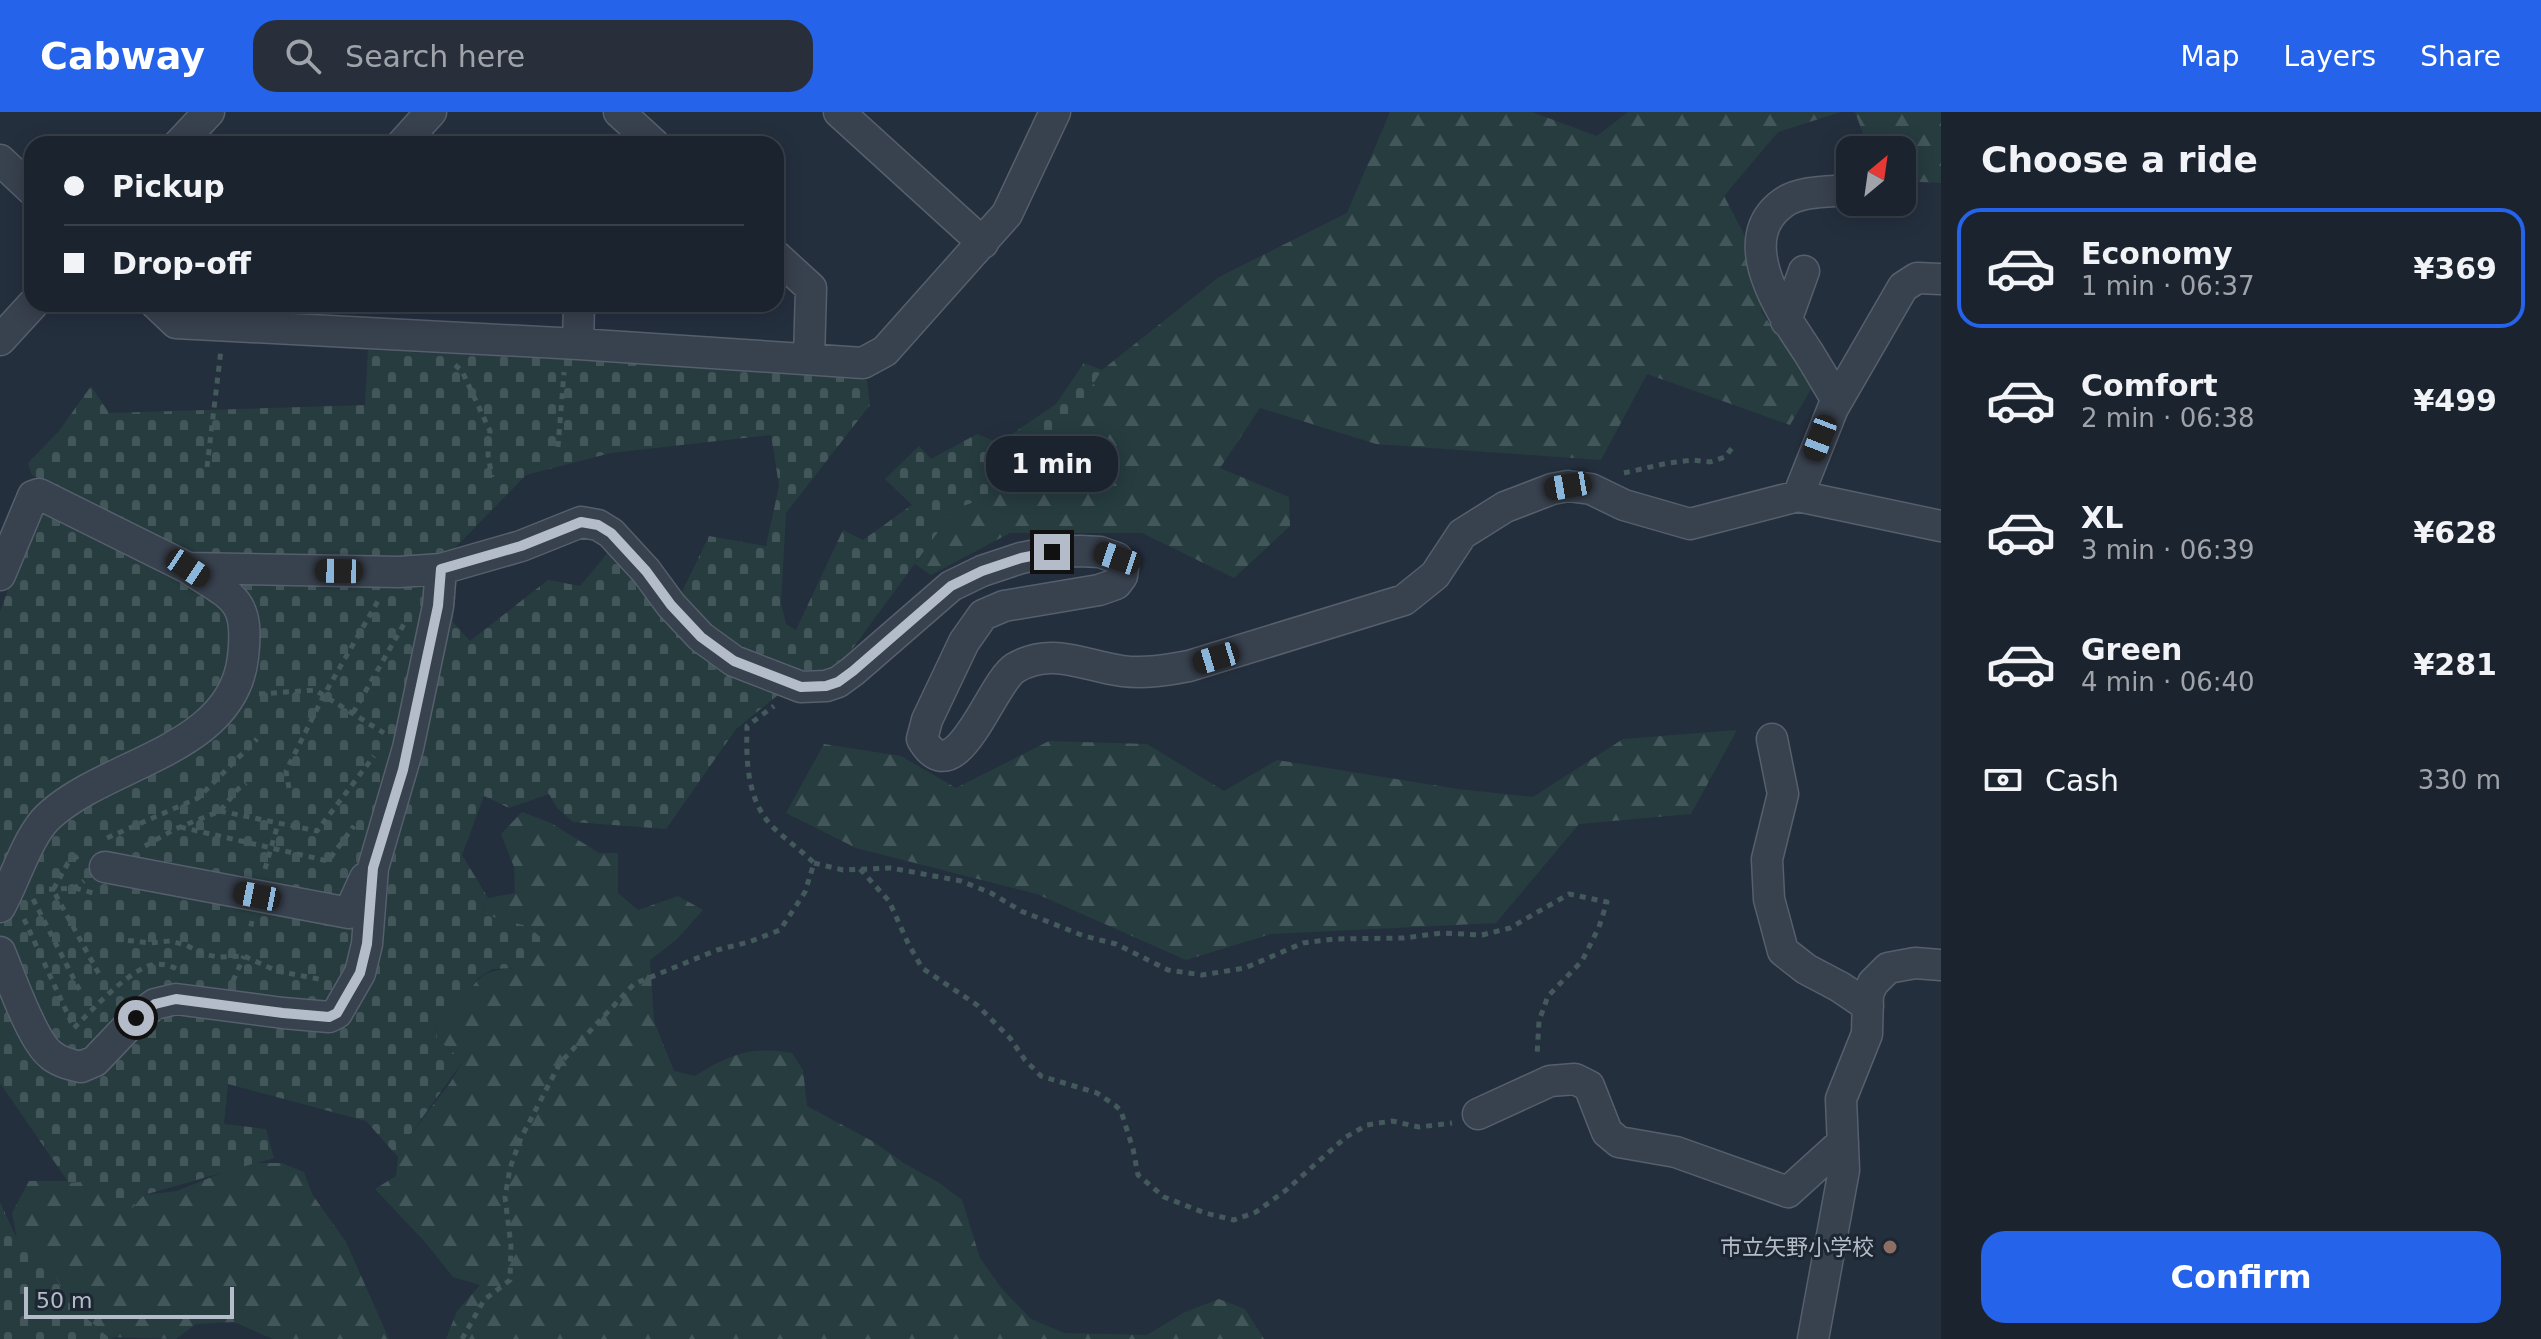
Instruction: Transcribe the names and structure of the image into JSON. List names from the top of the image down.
{
  "places": ["市立矢野小学校"],
  "scale_bar": "50 m",
  "north": "top right",
  "page": {
    "header": "Cabway",
    "search": "Search here",
    "nav": ["Map", "Layers", "Share"],
    "heading": "Choose a ride",
    "banner": ["Pickup", "Drop-off"],
    "list": [
      {
        "name": "Economy",
        "note": "1 min · 06:37",
        "value": "¥369"
      },
      {
        "name": "Comfort",
        "note": "2 min · 06:38",
        "value": "¥499"
      },
      {
        "name": "XL",
        "note": "3 min · 06:39",
        "value": "¥628"
      },
      {
        "name": "Green",
        "note": "4 min · 06:40",
        "value": "¥281"
      }
    ],
    "bubble": "1 min",
    "pay": ["Cash", "330 m"],
    "buttons": "Confirm",
    "scale": "50 m"
  }
}
